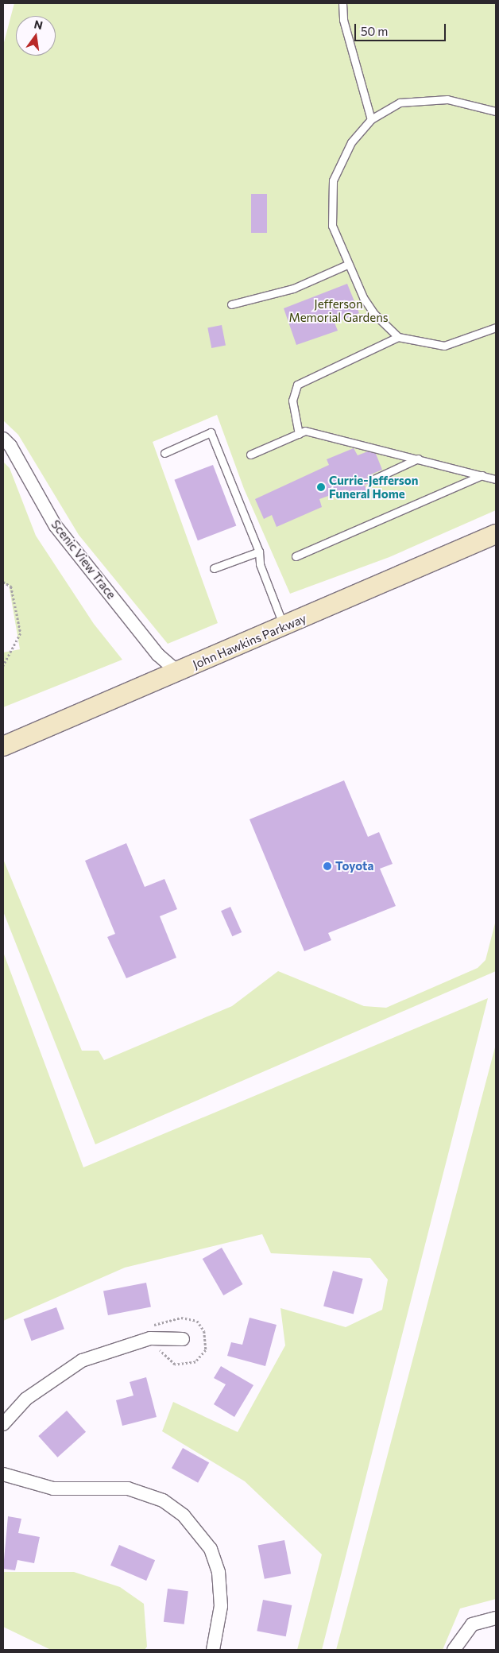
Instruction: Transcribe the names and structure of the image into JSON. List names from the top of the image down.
{
  "streets": {
    "main road": ["John Hawkins Parkway"],
    "street": ["Scenic View Trace"]
  },
  "crossings": [
    ["Scenic View Trace", "John Hawkins Parkway"]
  ],
  "parks": ["Jefferson Memorial Gardens"],
  "places": ["Currie-Jefferson Funeral Home", "Toyota"],
  "scale_bar": "50 m",
  "north": "top"
}
